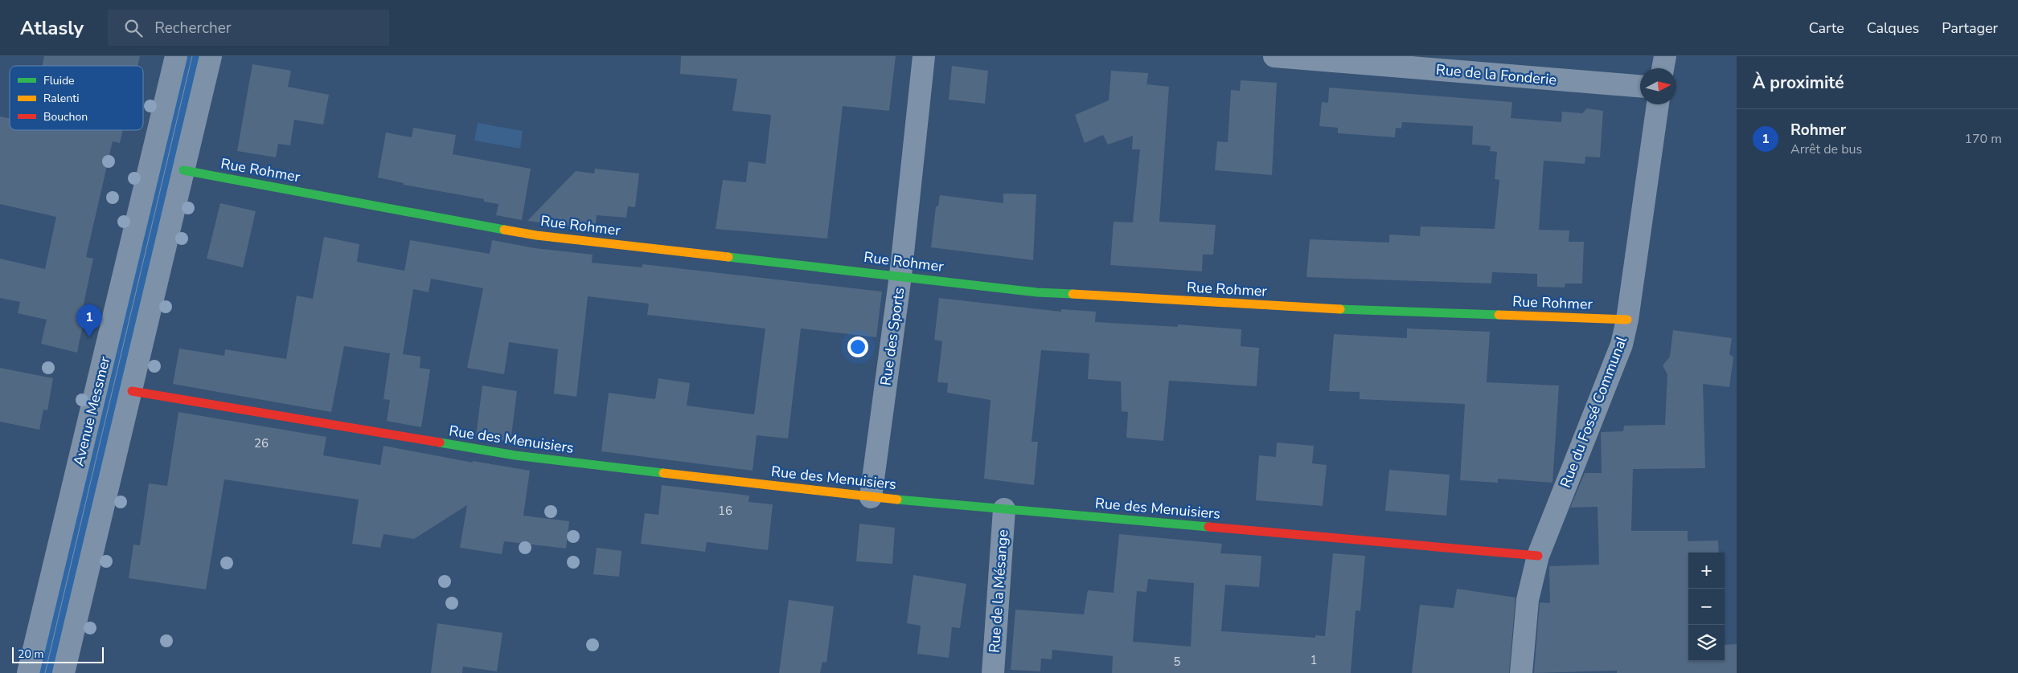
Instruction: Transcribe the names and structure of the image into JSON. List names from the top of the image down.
{
  "streets": {
    "street": [
      "Rue de la Fonderie",
      "Rue Rohmer",
      "Rue des Sports",
      "Avenue Messmer",
      "Rue du Fossé Communal",
      "Rue des Menuisiers",
      "Rue de la Mésange"
    ]
  },
  "crossings": [
    ["Rue Rohmer", "Rue des Sports"],
    ["Rue Rohmer", "Rue du Fossé Communal"],
    ["Rue des Sports", "Rue des Menuisiers"],
    ["Rue du Fossé Communal", "Rue des Menuisiers"],
    ["Rue des Menuisiers", "Rue de la Mésange"]
  ],
  "house_numbers": [
    "26",
    "16",
    "1",
    "5"
  ],
  "legend": ["Fluide", "Ralenti", "Bouchon"],
  "scale_bar": "20 m",
  "north": "right",
  "page": {
    "header": "Atlasly",
    "search": "Rechercher",
    "nav": ["Carte", "Calques", "Partager"],
    "heading": "À proximité",
    "list": [
      {
        "mark": "1",
        "name": "Rohmer",
        "note": "Arrêt de bus",
        "value": "170 m"
      }
    ],
    "pins": "1",
    "map_buttons": ["+", "−"],
    "scale": "20 m"
  }
}
